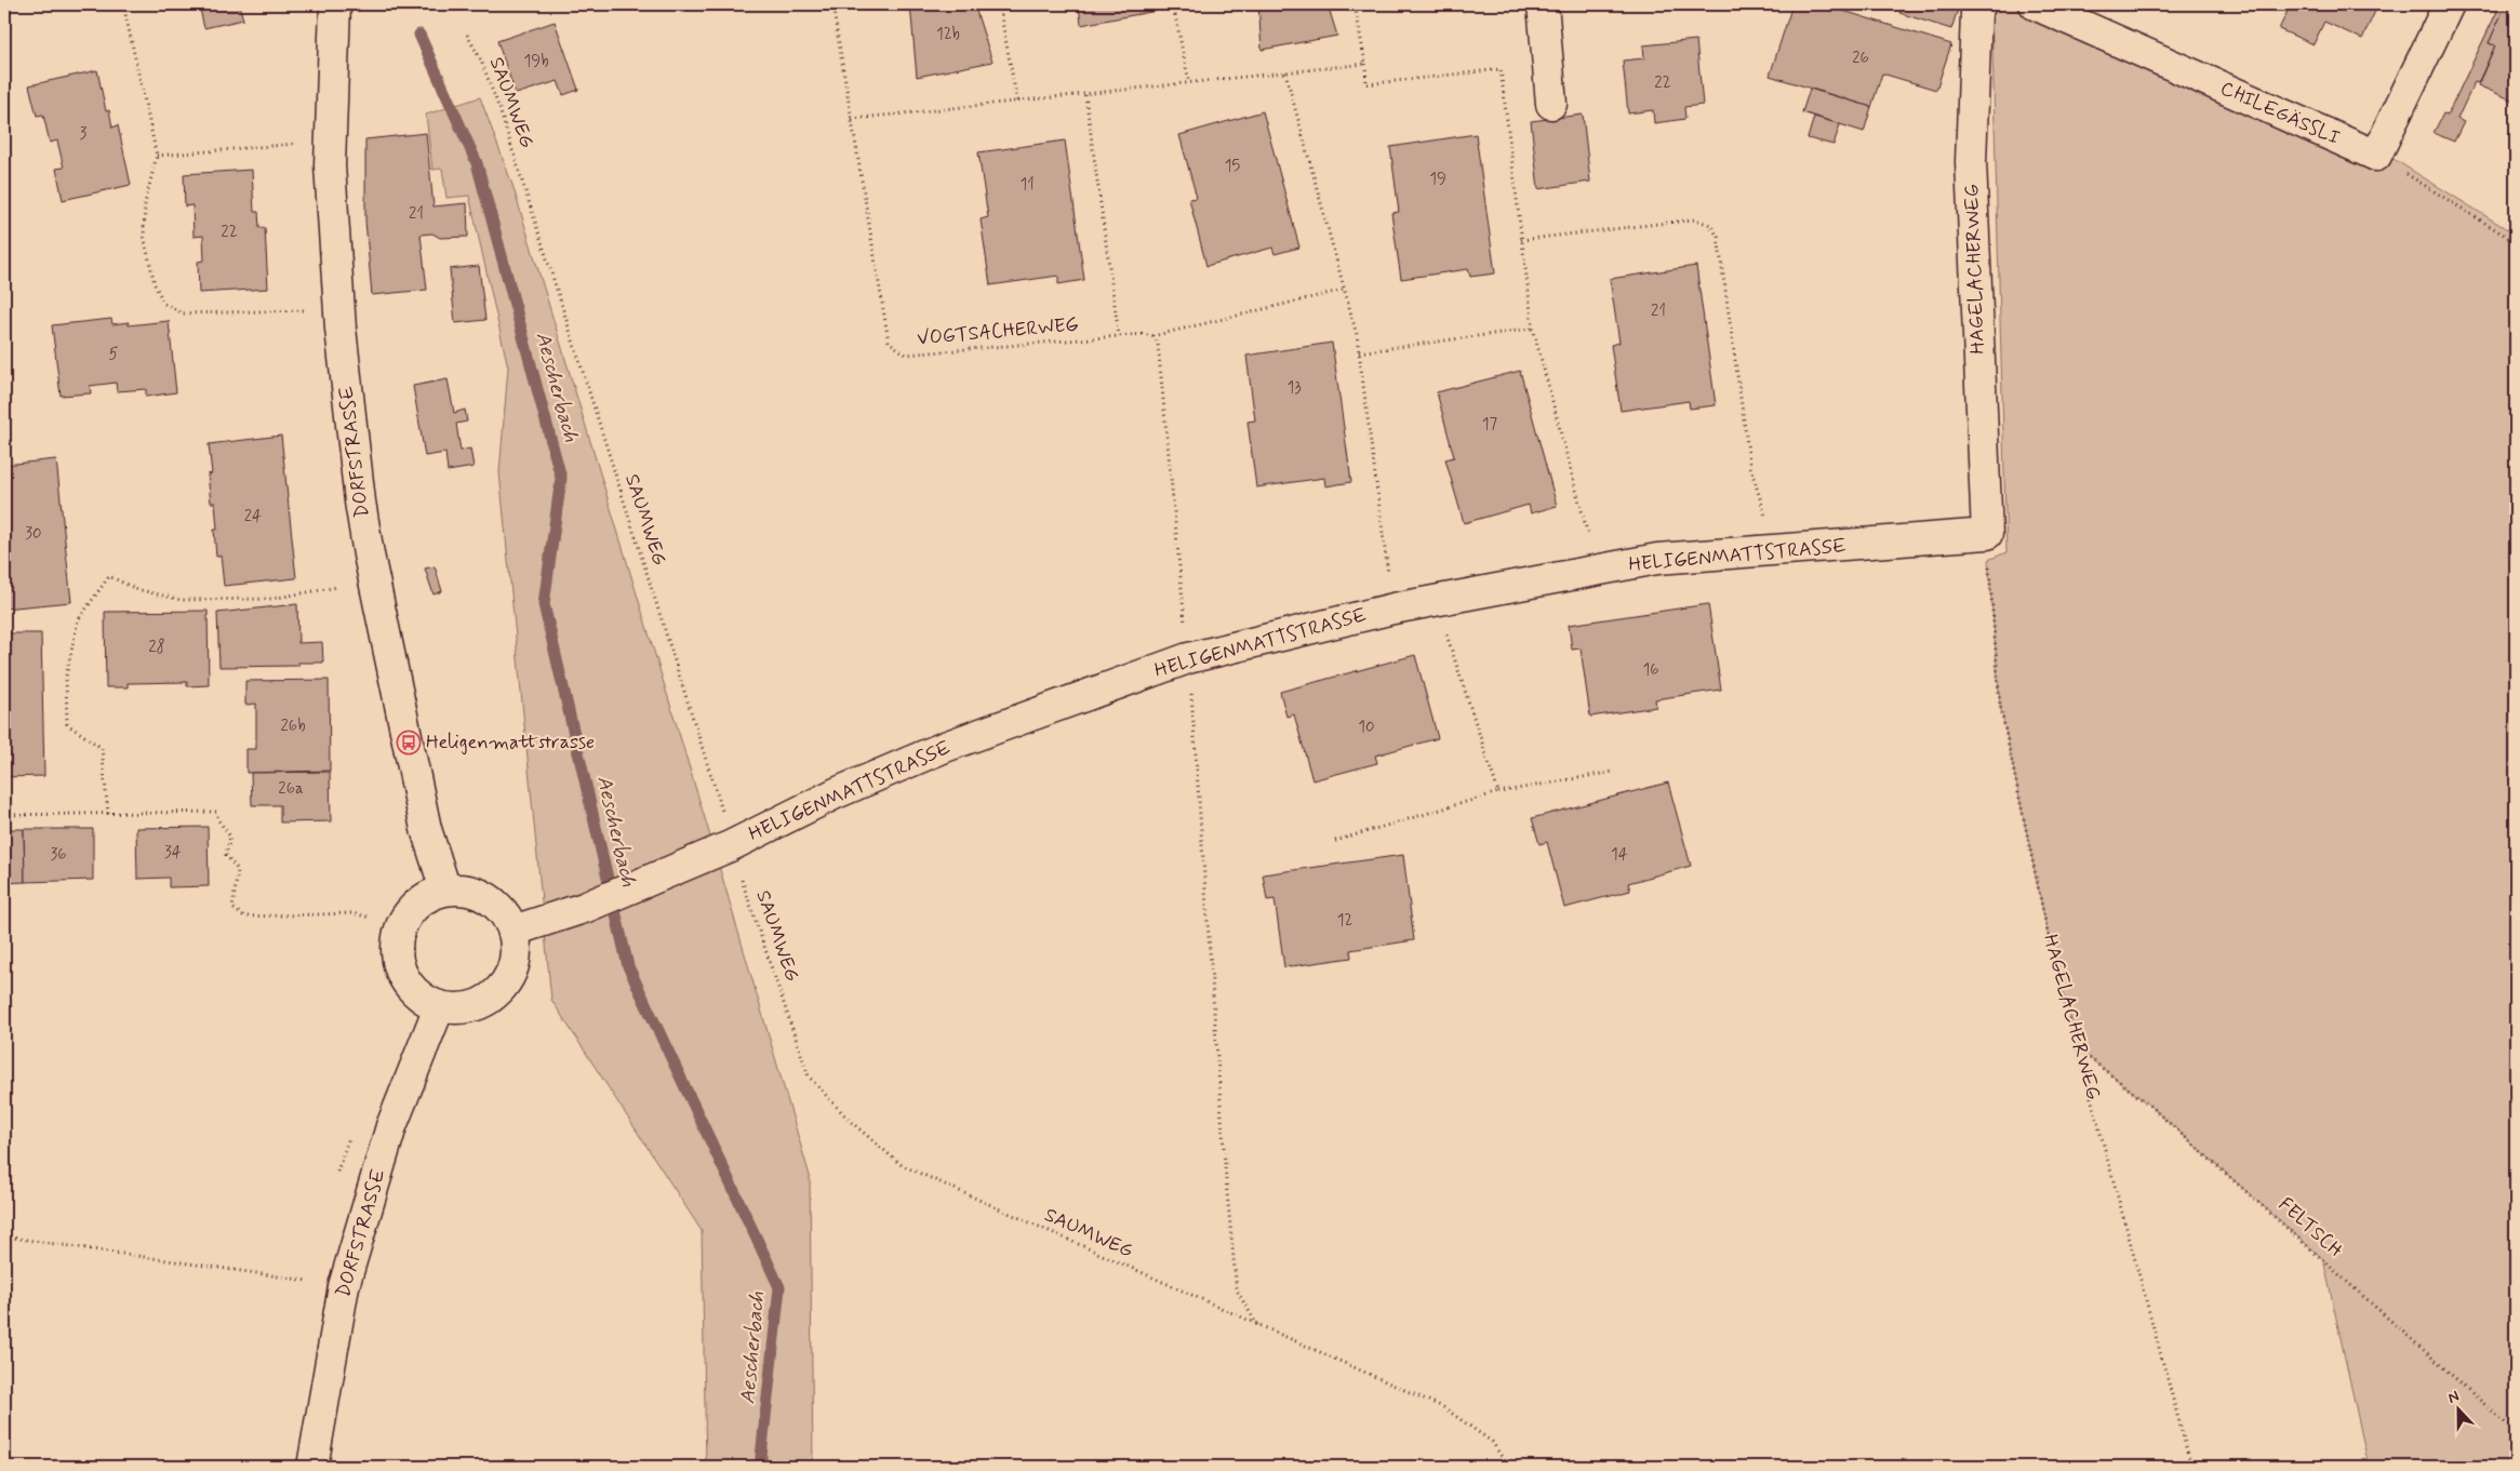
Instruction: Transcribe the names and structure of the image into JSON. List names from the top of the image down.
{
  "streets": {
    "street": [
      "CHILEGÄSSLI",
      "HAGELACHERWEG",
      "DORFSTRASSE",
      "HELIGENMATTSTRASSE"
    ],
    "path": ["SAUMWEG", "VOGTSACHERWEG", "FELTSCH"]
  },
  "crossings": [
    ["SAUMWEG", "HELIGENMATTSTRASSE"],
    ["HAGELACHERWEG", "HELIGENMATTSTRASSE"],
    ["HAGELACHERWEG", "FELTSCH"],
    ["DORFSTRASSE", "HELIGENMATTSTRASSE"]
  ],
  "water": ["Aescherbach"],
  "places": {
    "bus stop": ["Heligenmattstrasse"]
  },
  "house_numbers": [
    "12b",
    "26",
    "19b",
    "22",
    "3",
    "15",
    "19",
    "11",
    "21",
    "22",
    "21",
    "5",
    "13",
    "17",
    "24",
    "30",
    "28",
    "16",
    "26b",
    "10",
    "26a",
    "34",
    "36",
    "14",
    "12"
  ],
  "north": "top"
}
